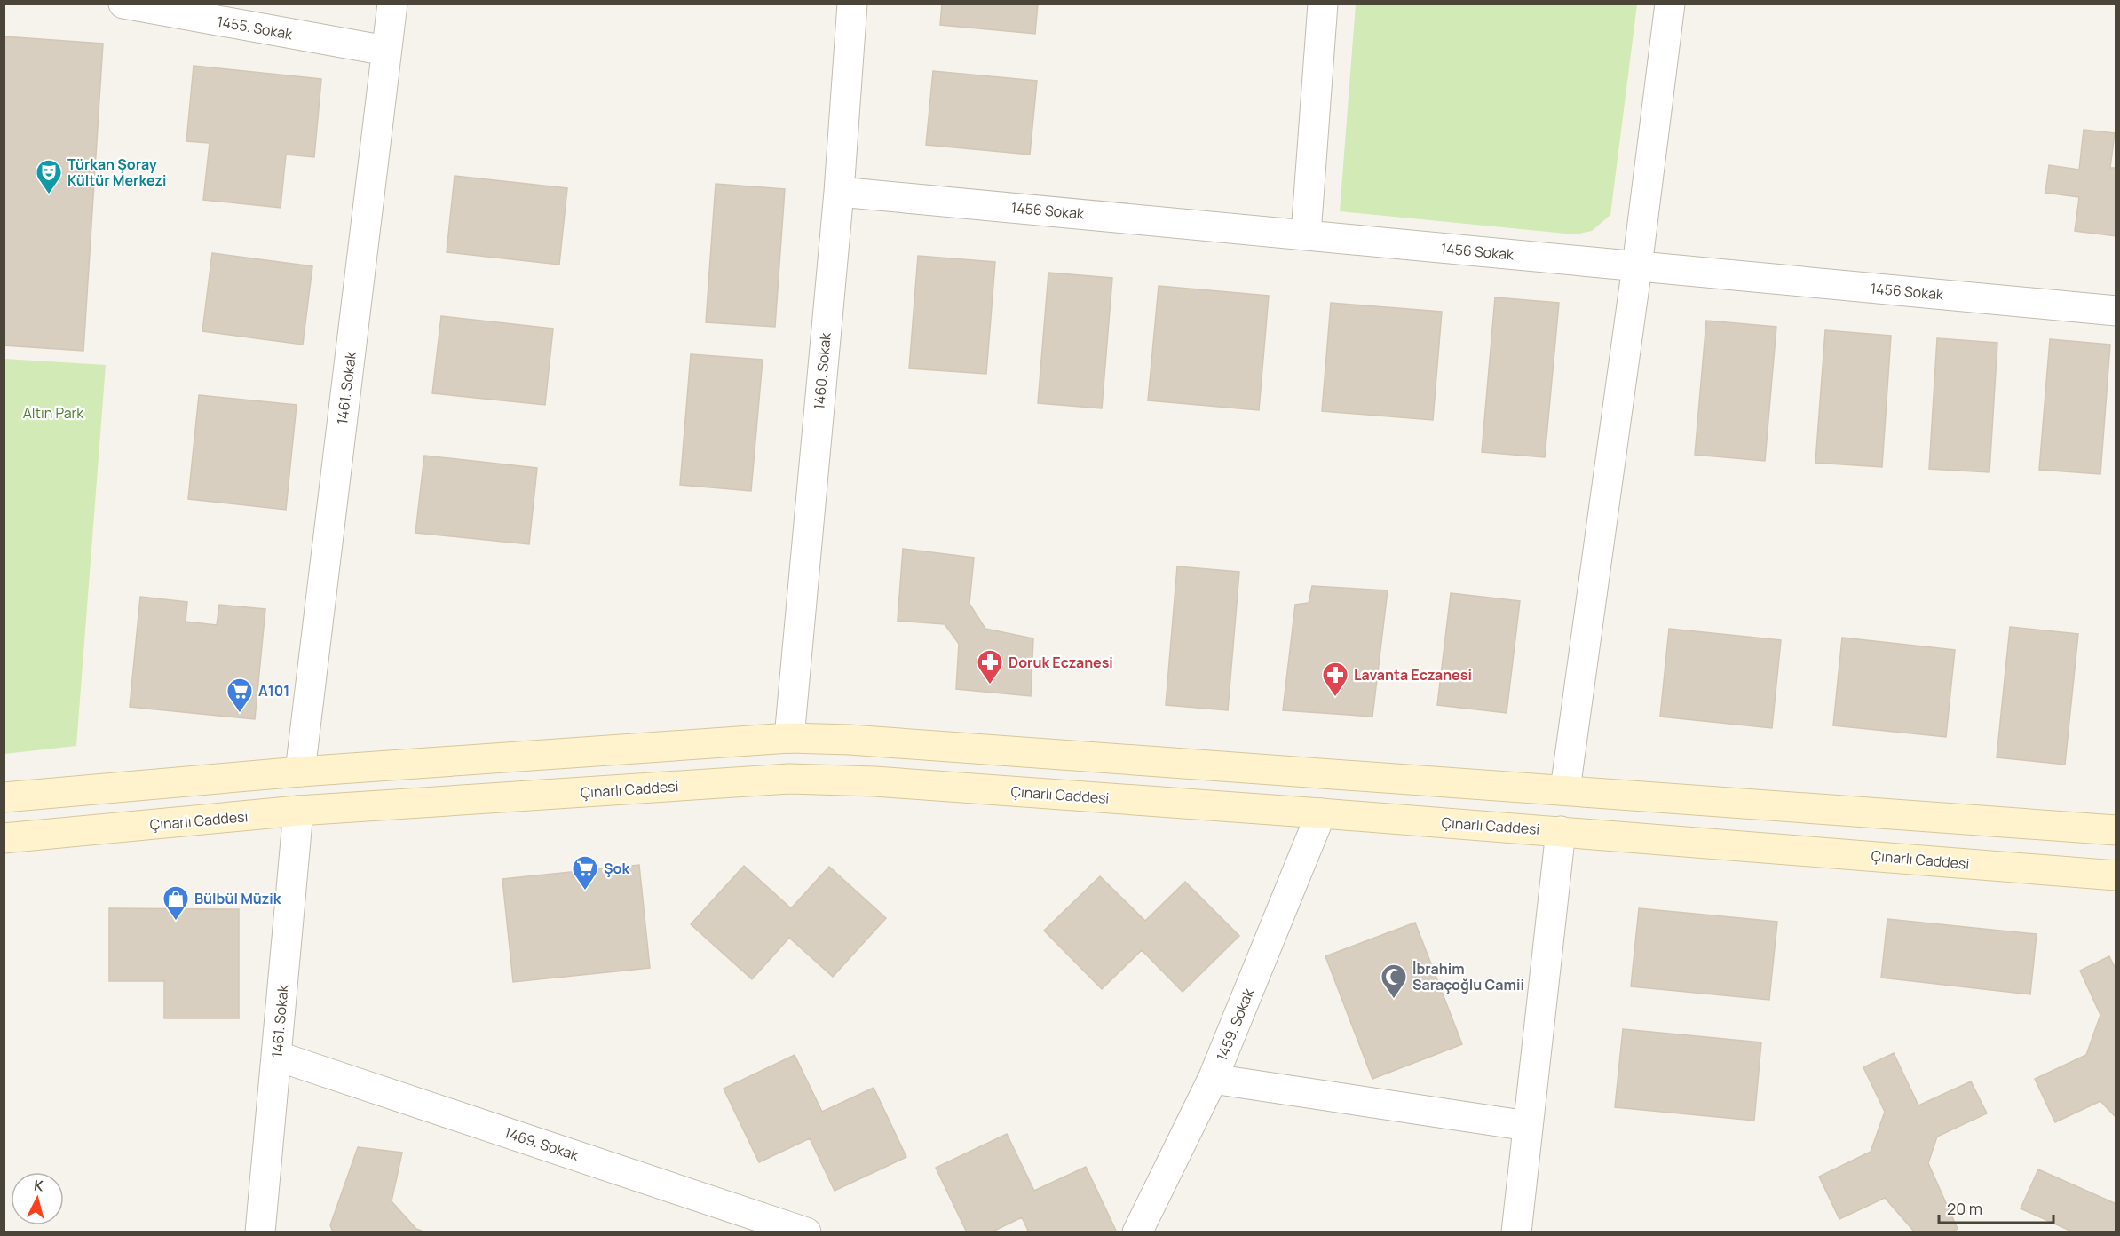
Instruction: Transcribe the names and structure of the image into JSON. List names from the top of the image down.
{
  "streets": {
    "main road": ["Çınarlı Caddesi"],
    "street": [
      "1455. Sokak",
      "1456 Sokak",
      "1460. Sokak",
      "1461. Sokak",
      "1459. Sokak",
      "1469. Sokak"
    ]
  },
  "crossings": [
    ["1455. Sokak", "1461. Sokak"],
    ["1456 Sokak", "1460. Sokak"],
    ["1461. Sokak", "Çınarlı Caddesi"],
    ["1461. Sokak", "1469. Sokak"],
    ["Çınarlı Caddesi", "1459. Sokak"]
  ],
  "parks": ["Altın Park"],
  "places": {
    "theatre": ["Türkan Şoray Kültür Merkezi"],
    "pharmacy": ["Doruk Eczanesi", "Lavanta Eczanesi"],
    "supermarket": ["A101", "Şok"],
    "shop": ["Bülbül Müzik"],
    "mosque": ["İbrahim Saraçoğlu Camii"]
  },
  "scale_bar": "20 m",
  "north": "top"
}
